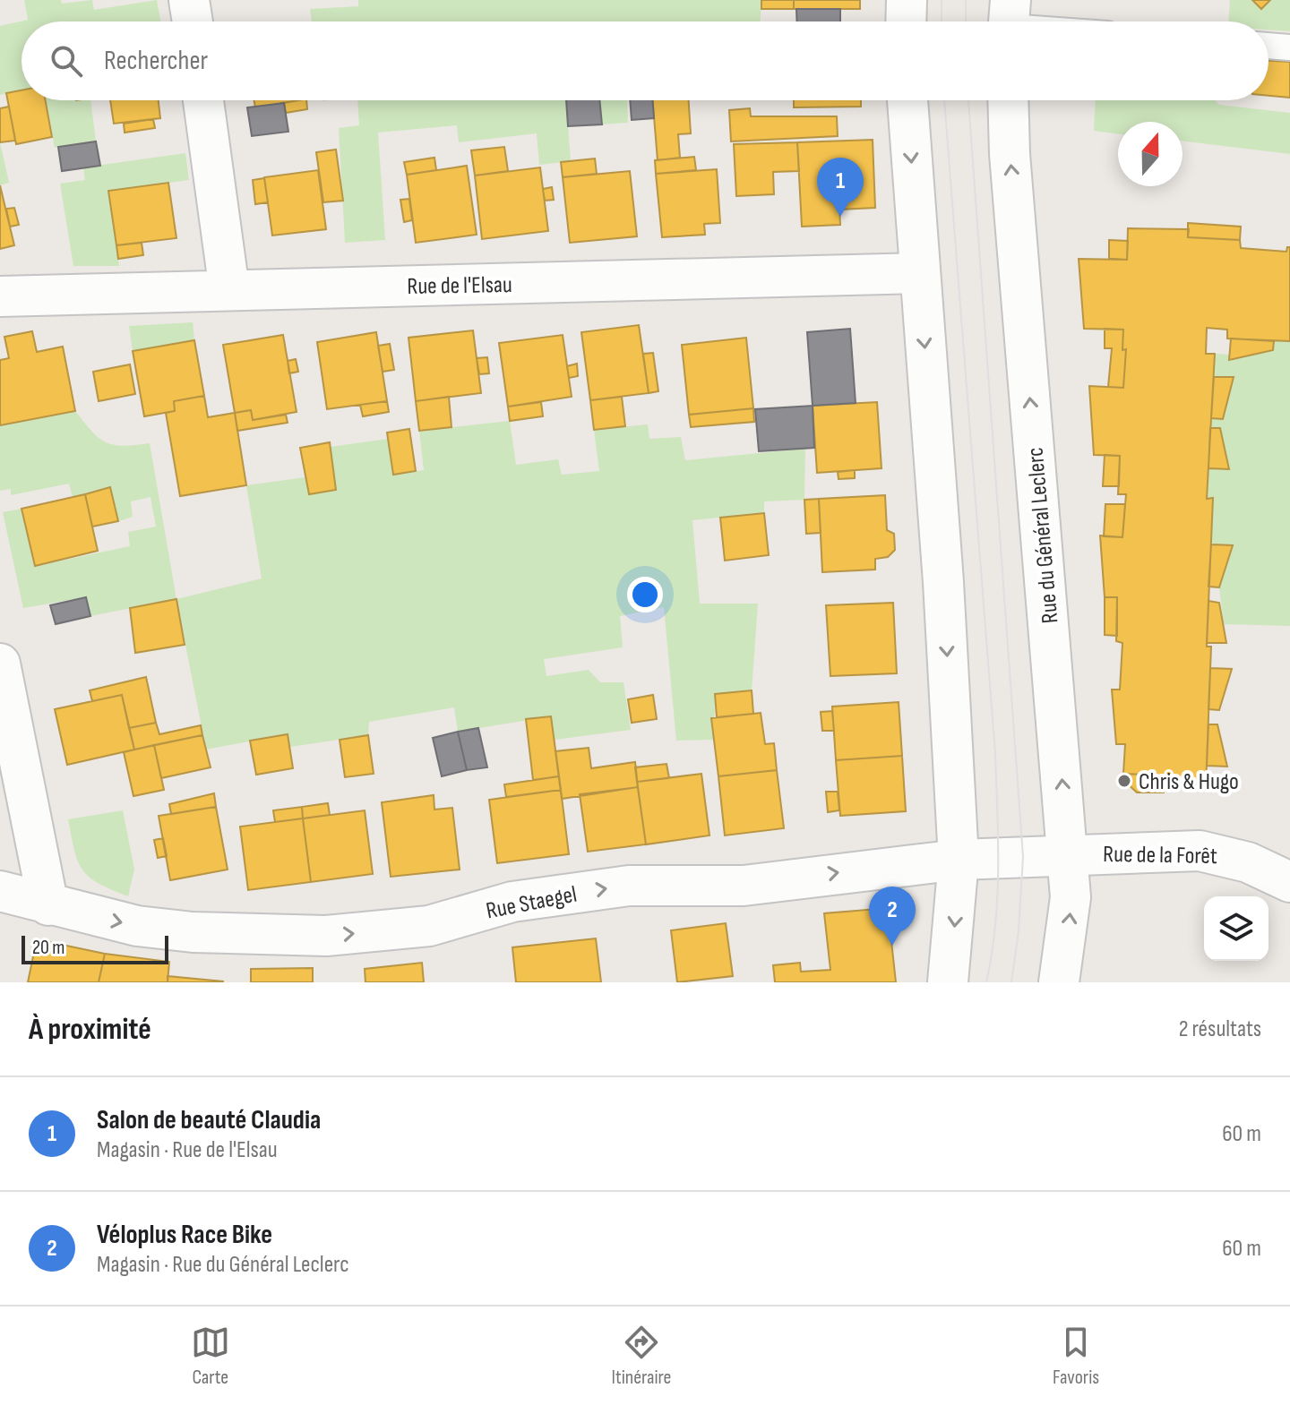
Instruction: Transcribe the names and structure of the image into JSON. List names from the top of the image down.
{
  "streets": {
    "street": [
      "Rue de l'Elsau",
      "Rue du Général Leclerc",
      "Rue de la Forêt",
      "Rue Staegel"
    ]
  },
  "crossings": [
    ["Rue du Général Leclerc", "Rue de la Forêt"],
    ["Rue du Général Leclerc", "Rue Staegel"],
    ["Rue de la Forêt", "Rue Staegel"]
  ],
  "one_way": ["Rue Staegel"],
  "places": ["Chris & Hugo"],
  "scale_bar": "20 m",
  "north": "top",
  "page": {
    "search": "Rechercher",
    "pins": ["1", "2"],
    "scale": "20 m",
    "heading": ["À proximité", "2 résultats"],
    "list": [
      {
        "mark": "1",
        "name": "Salon de beauté Claudia",
        "note": "Magasin · Rue de l'Elsau",
        "value": "60 m"
      },
      {
        "mark": "2",
        "name": "Véloplus Race Bike",
        "note": "Magasin · Rue du Général Leclerc",
        "value": "60 m"
      }
    ],
    "nav": ["Carte", "Itinéraire", "Favoris"]
  }
}
